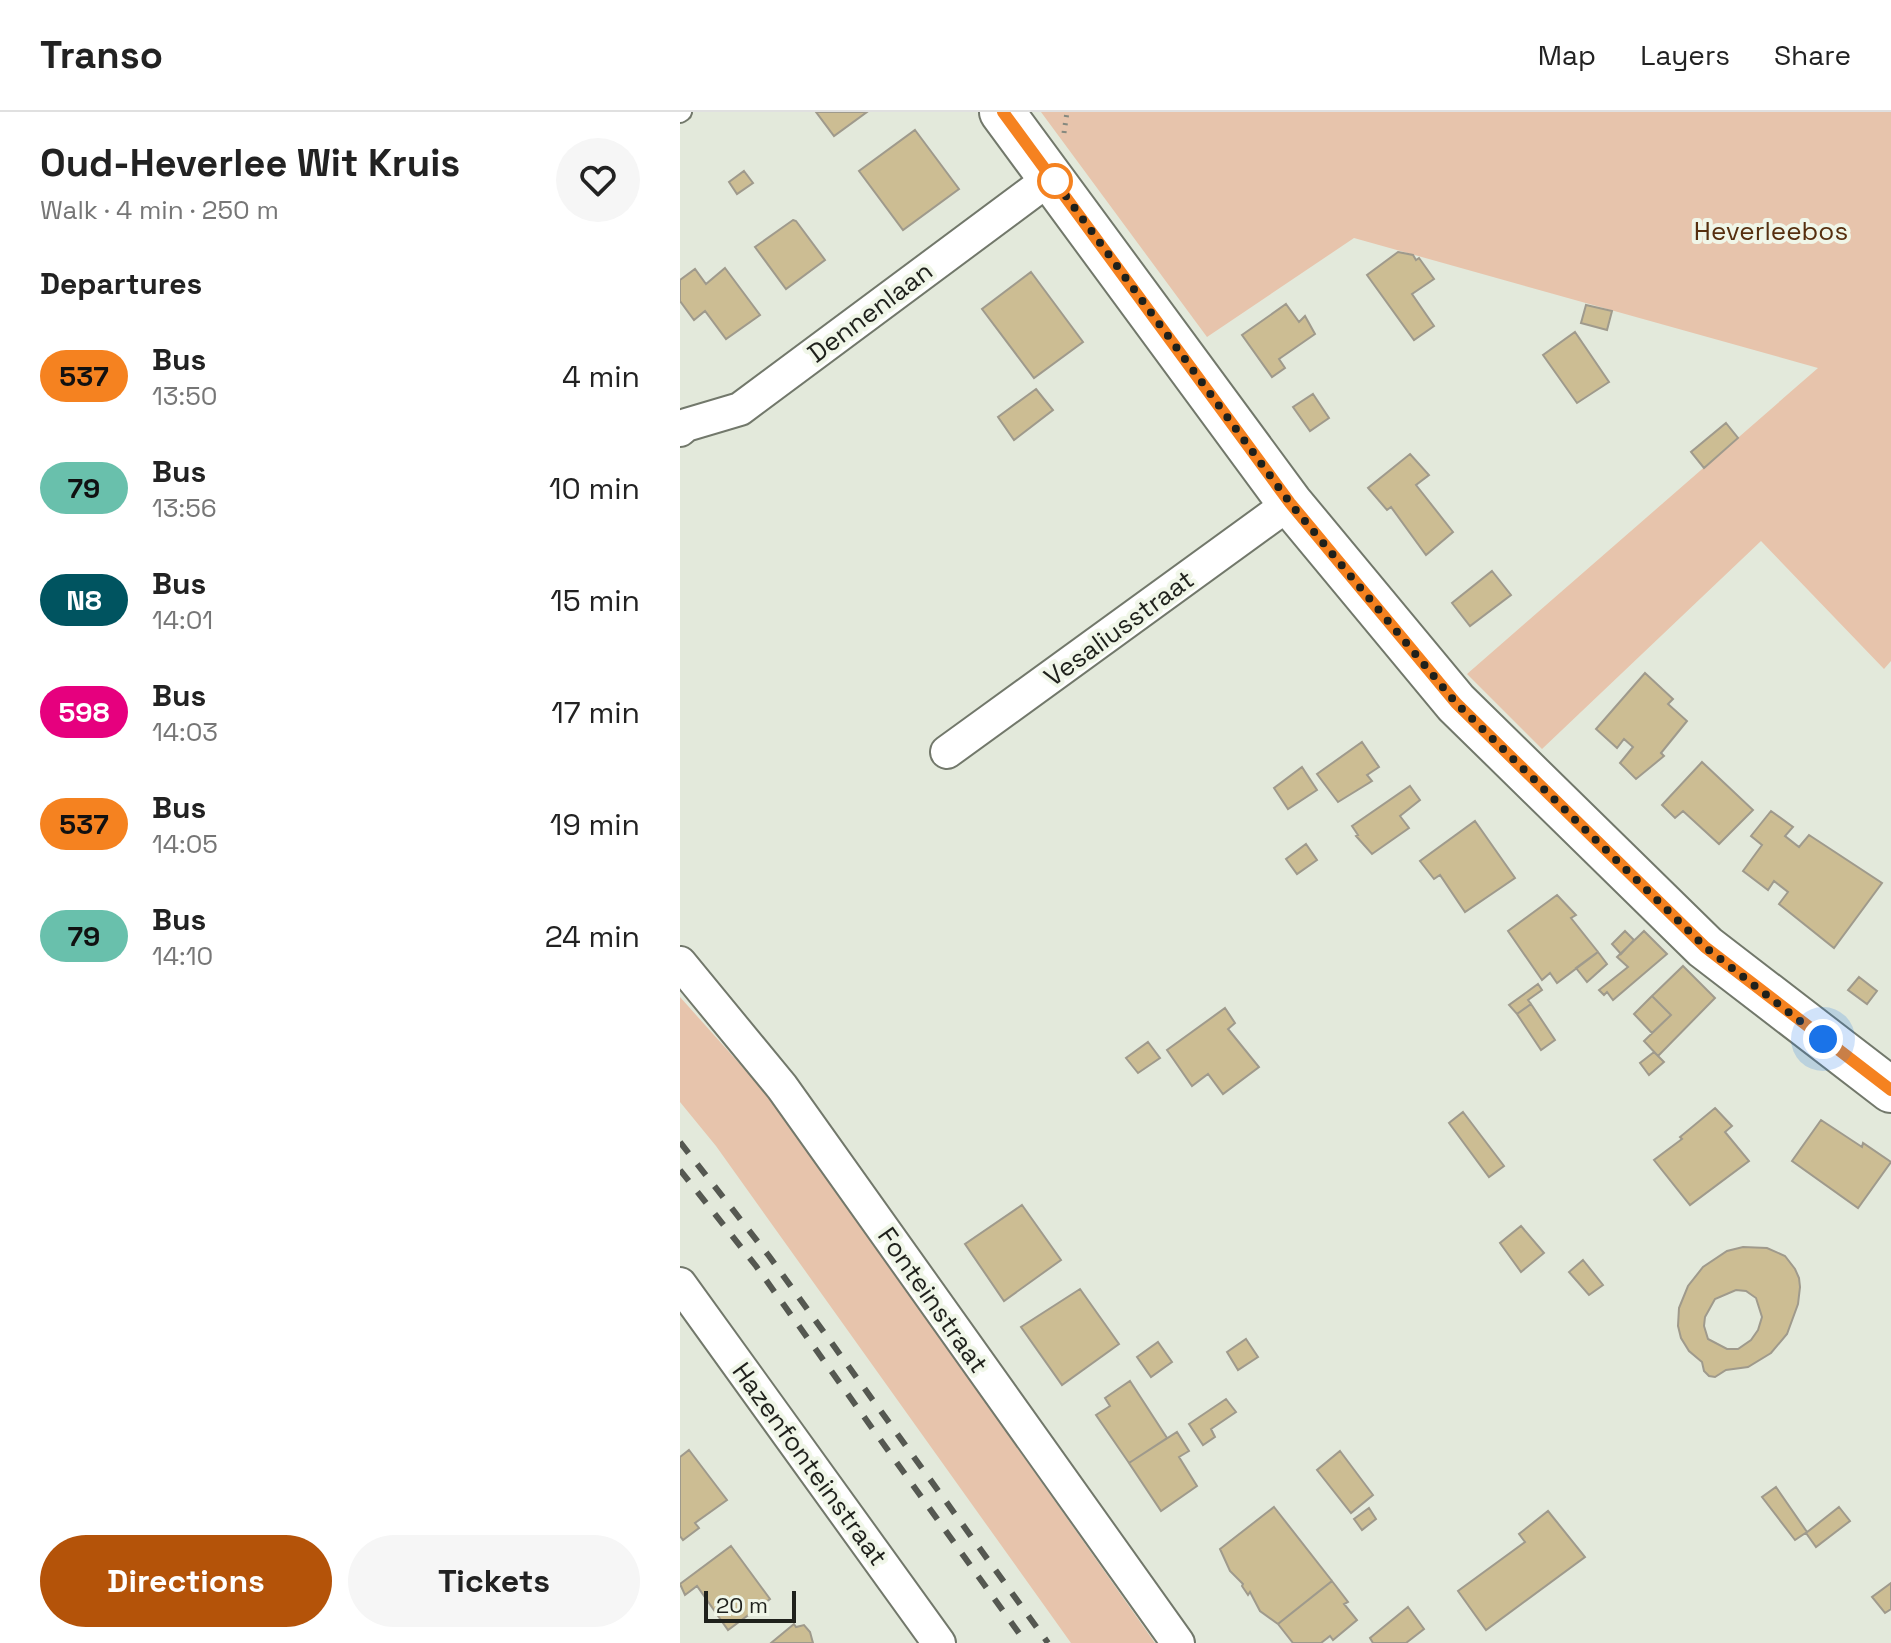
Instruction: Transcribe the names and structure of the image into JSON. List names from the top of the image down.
{
  "streets": {
    "street": [
      "Dennenlaan",
      "Vesaliusstraat",
      "Fonteinstraat",
      "Hazenfonteinstraat"
    ]
  },
  "parks": ["Heverleebos"],
  "lines": ["bus line 537"],
  "scale_bar": "20 m",
  "page": {
    "header": "Transo",
    "nav": ["Map", "Layers", "Share"],
    "heading": [
      ["Oud-Heverlee Wit Kruis", "Walk · 4 min · 250 m"],
      "Departures"
    ],
    "list": [
      {
        "mark": "537",
        "name": "Bus",
        "note": "13:50",
        "value": "4 min"
      },
      {
        "mark": "79",
        "name": "Bus",
        "note": "13:56",
        "value": "10 min"
      },
      {
        "mark": "N8",
        "name": "Bus",
        "note": "14:01",
        "value": "15 min"
      },
      {
        "mark": "598",
        "name": "Bus",
        "note": "14:03",
        "value": "17 min"
      },
      {
        "mark": "537",
        "name": "Bus",
        "note": "14:05",
        "value": "19 min"
      },
      {
        "mark": "79",
        "name": "Bus",
        "note": "14:10",
        "value": "24 min"
      }
    ],
    "buttons": ["Directions", "Tickets"],
    "scale": "20 m"
  }
}
